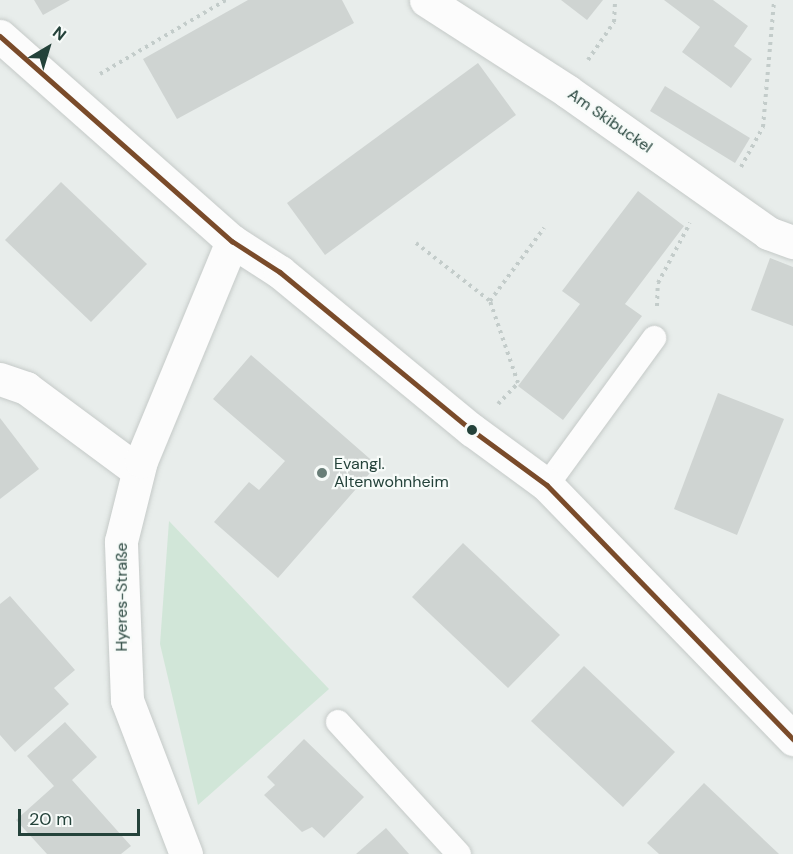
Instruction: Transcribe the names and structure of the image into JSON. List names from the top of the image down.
{
  "streets": {
    "street": ["Am Skibuckel", "Hyeres-Straße"]
  },
  "places": ["Evangl. Altenwohnheim"],
  "scale_bar": "20 m",
  "north": "top right"
}
